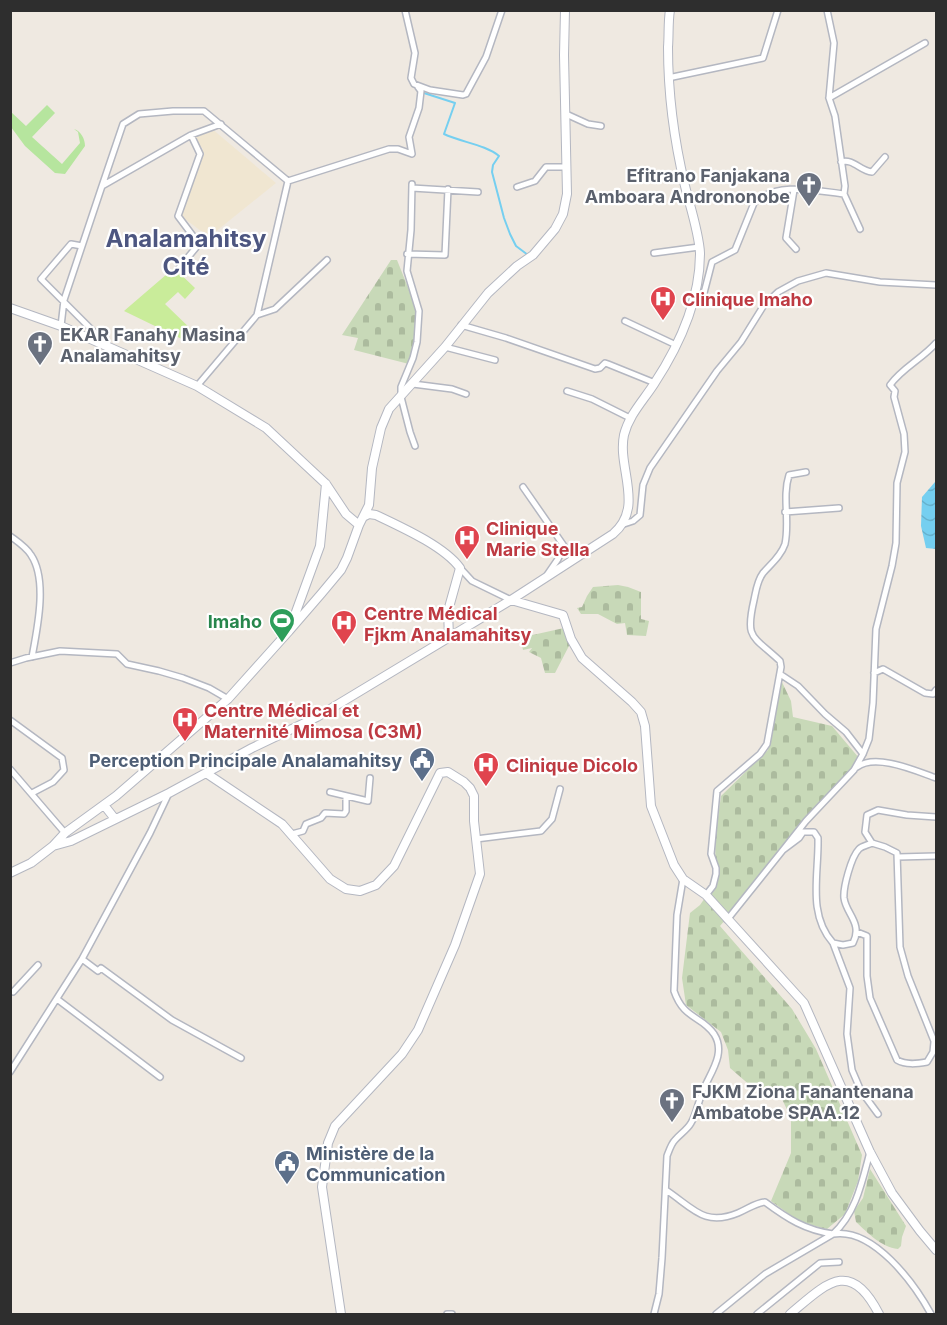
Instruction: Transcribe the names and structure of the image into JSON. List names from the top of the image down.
{
  "districts": ["Analamahitsy Cité"],
  "places": {
    "church": ["Efitrano Fanjakana Amboara Andrononobe", "EKAR Fanahy Masina Analamahitsy", "FJKM Ziona Fanantenana Ambatobe SPAA.12"],
    "hospital": [
      "Clinique Imaho",
      "Clinique Marie Stella",
      "Centre Médical Fjkm Analamahitsy",
      "Centre Médical et Maternité Mimosa (C3M)",
      "Clinique Dicolo"
    ],
    "sports": ["Imaho"],
    "public building": ["Perception Principale Analamahitsy", "Ministère de la Communication"]
  }
}
